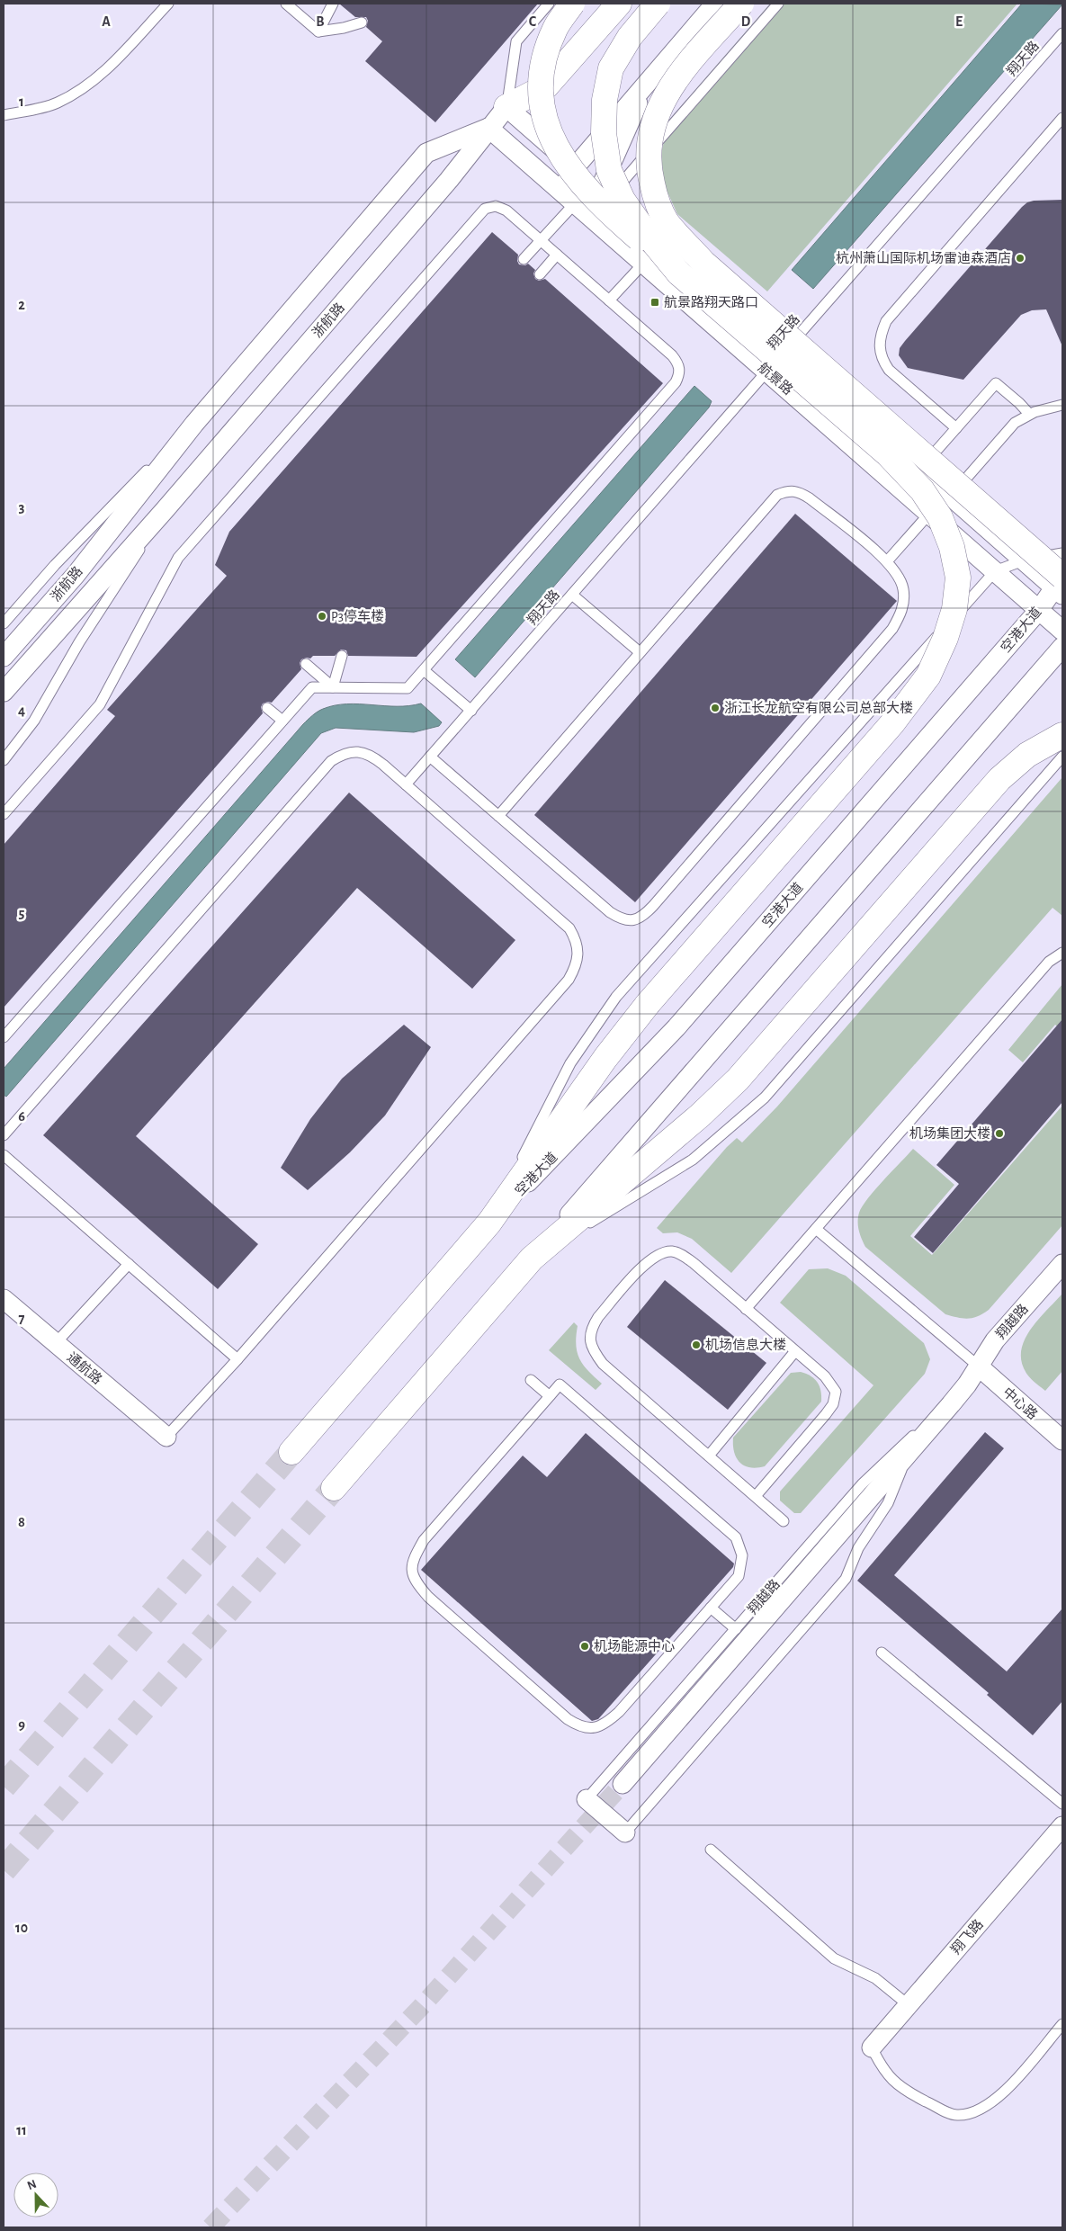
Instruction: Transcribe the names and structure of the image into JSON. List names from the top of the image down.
{
  "streets": {
    "main road": ["空港大道"],
    "street": [
      "浙航路",
      "航景路",
      "翔越路",
      "通航路",
      "中心路",
      "翔飞路"
    ],
    "lane": ["翔天路"]
  },
  "crossings": [
    ["翔天路", "航景路"],
    ["浙航路", "航景路"],
    ["航景路", "空港大道"],
    ["翔越路", "中心路"]
  ],
  "places": {
    "other": [
      "杭州萧山国际机场雷迪森酒店",
      "P3停车楼",
      "浙江长龙航空有限公司总部大楼",
      "机场集团大楼",
      "机场信息大楼",
      "机场能源中心"
    ],
    "transit": ["航景路翔天路口"]
  },
  "north": "top",
  "grid": {
    "columns": [
      "A",
      "B",
      "C",
      "D",
      "E"
    ],
    "rows": [
      "1",
      "2",
      "3",
      "4",
      "5",
      "6",
      "7",
      "8",
      "9",
      "10",
      "11"
    ]
  }
}
